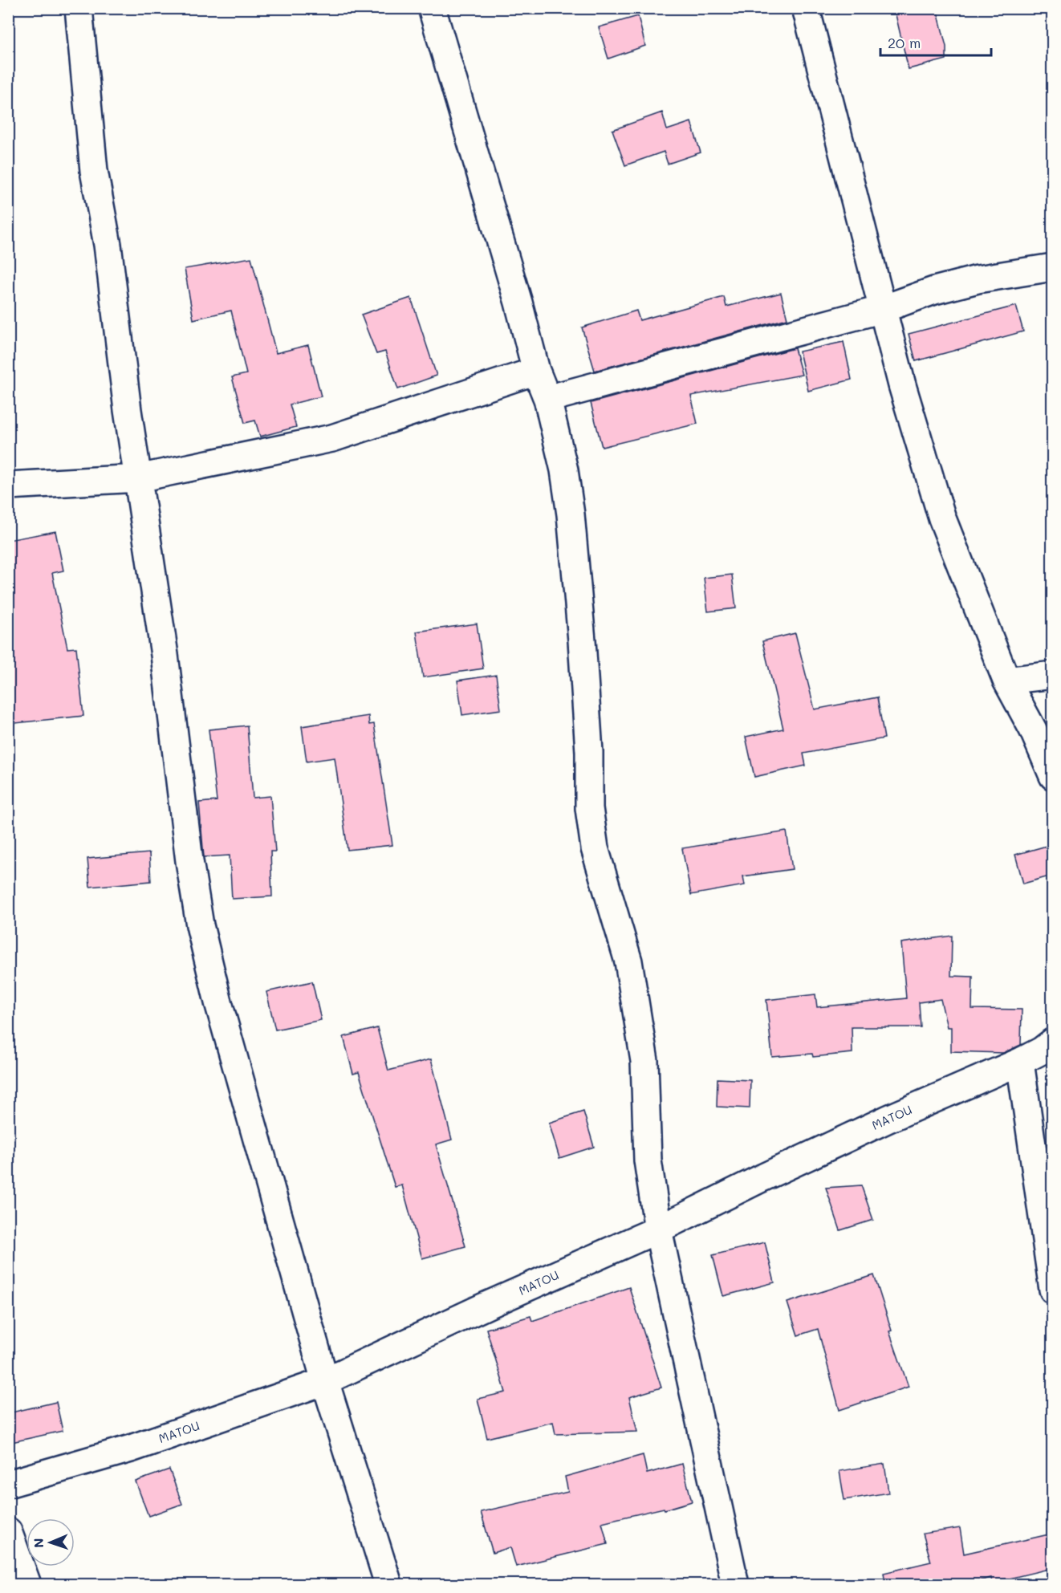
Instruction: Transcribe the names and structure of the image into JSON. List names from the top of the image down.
{
  "streets": {
    "street": ["MATOU"]
  },
  "scale_bar": "20 m",
  "north": "left"
}
